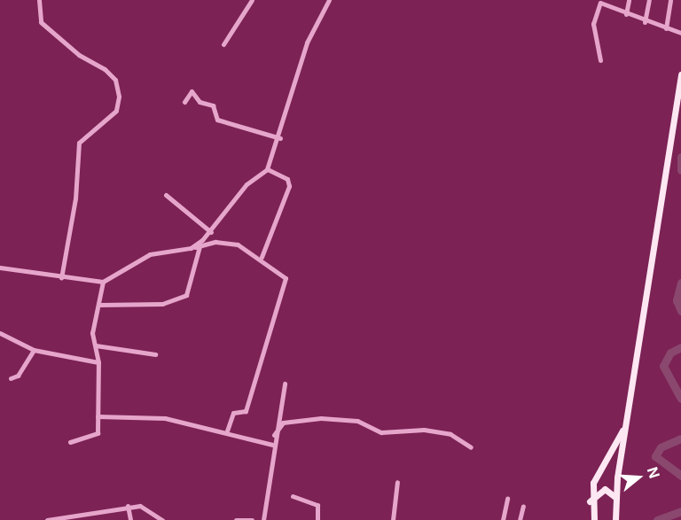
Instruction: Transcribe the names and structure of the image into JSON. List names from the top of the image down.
{
  "north": "right"
}
